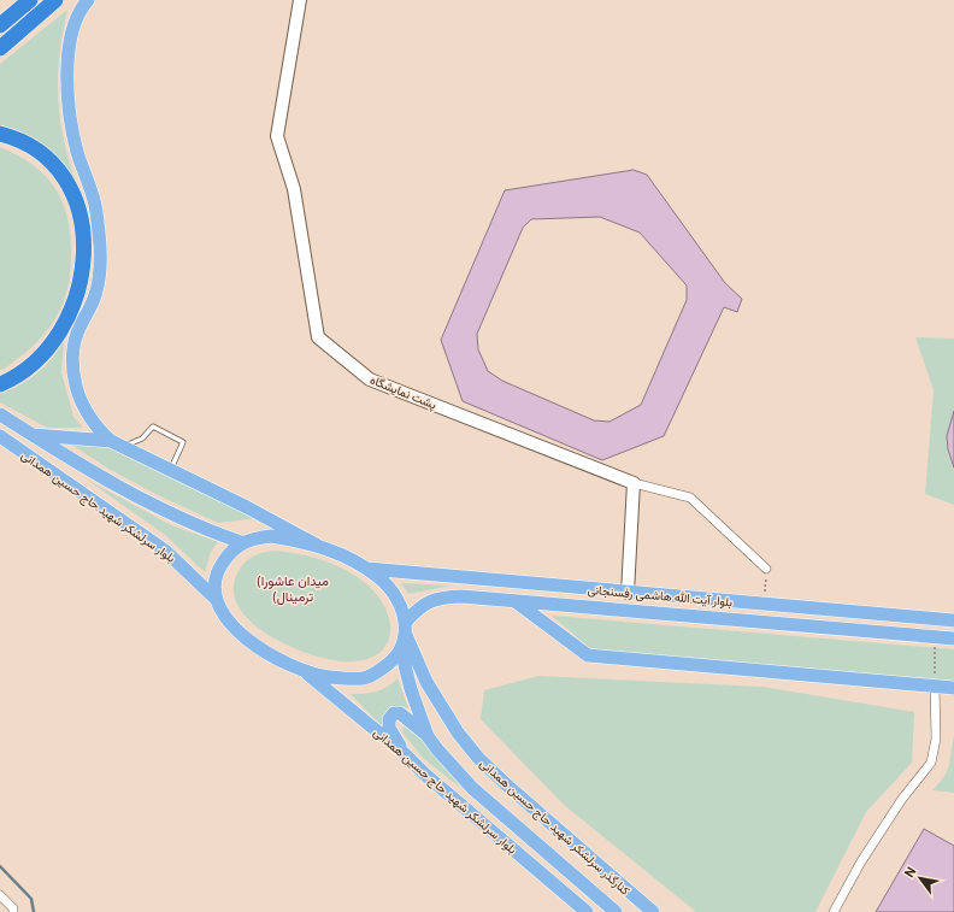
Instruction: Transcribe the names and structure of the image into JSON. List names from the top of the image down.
{
  "streets": {
    "main road": ["بلوار سرلشکر شهید حاج حسین همدانی", "بلوار آیت الله هاشمی رفسنجانی", "کنارگذر سرلشکر شهید حاج حسین همدانی"],
    "street": ["پشت نمایشگاه"]
  },
  "crossings": [
    ["بلوار سرلشکر شهید حاج حسین همدانی", "بلوار آیت الله هاشمی رفسنجانی"],
    ["بلوار سرلشکر شهید حاج حسین همدانی", "کنارگذر سرلشکر شهید حاج حسین همدانی"],
    ["بلوار آیت الله هاشمی رفسنجانی", "کنارگذر سرلشکر شهید حاج حسین همدانی"]
  ],
  "districts": ["(میدان عاشورا (ترمینال"],
  "north": "top left"
}
